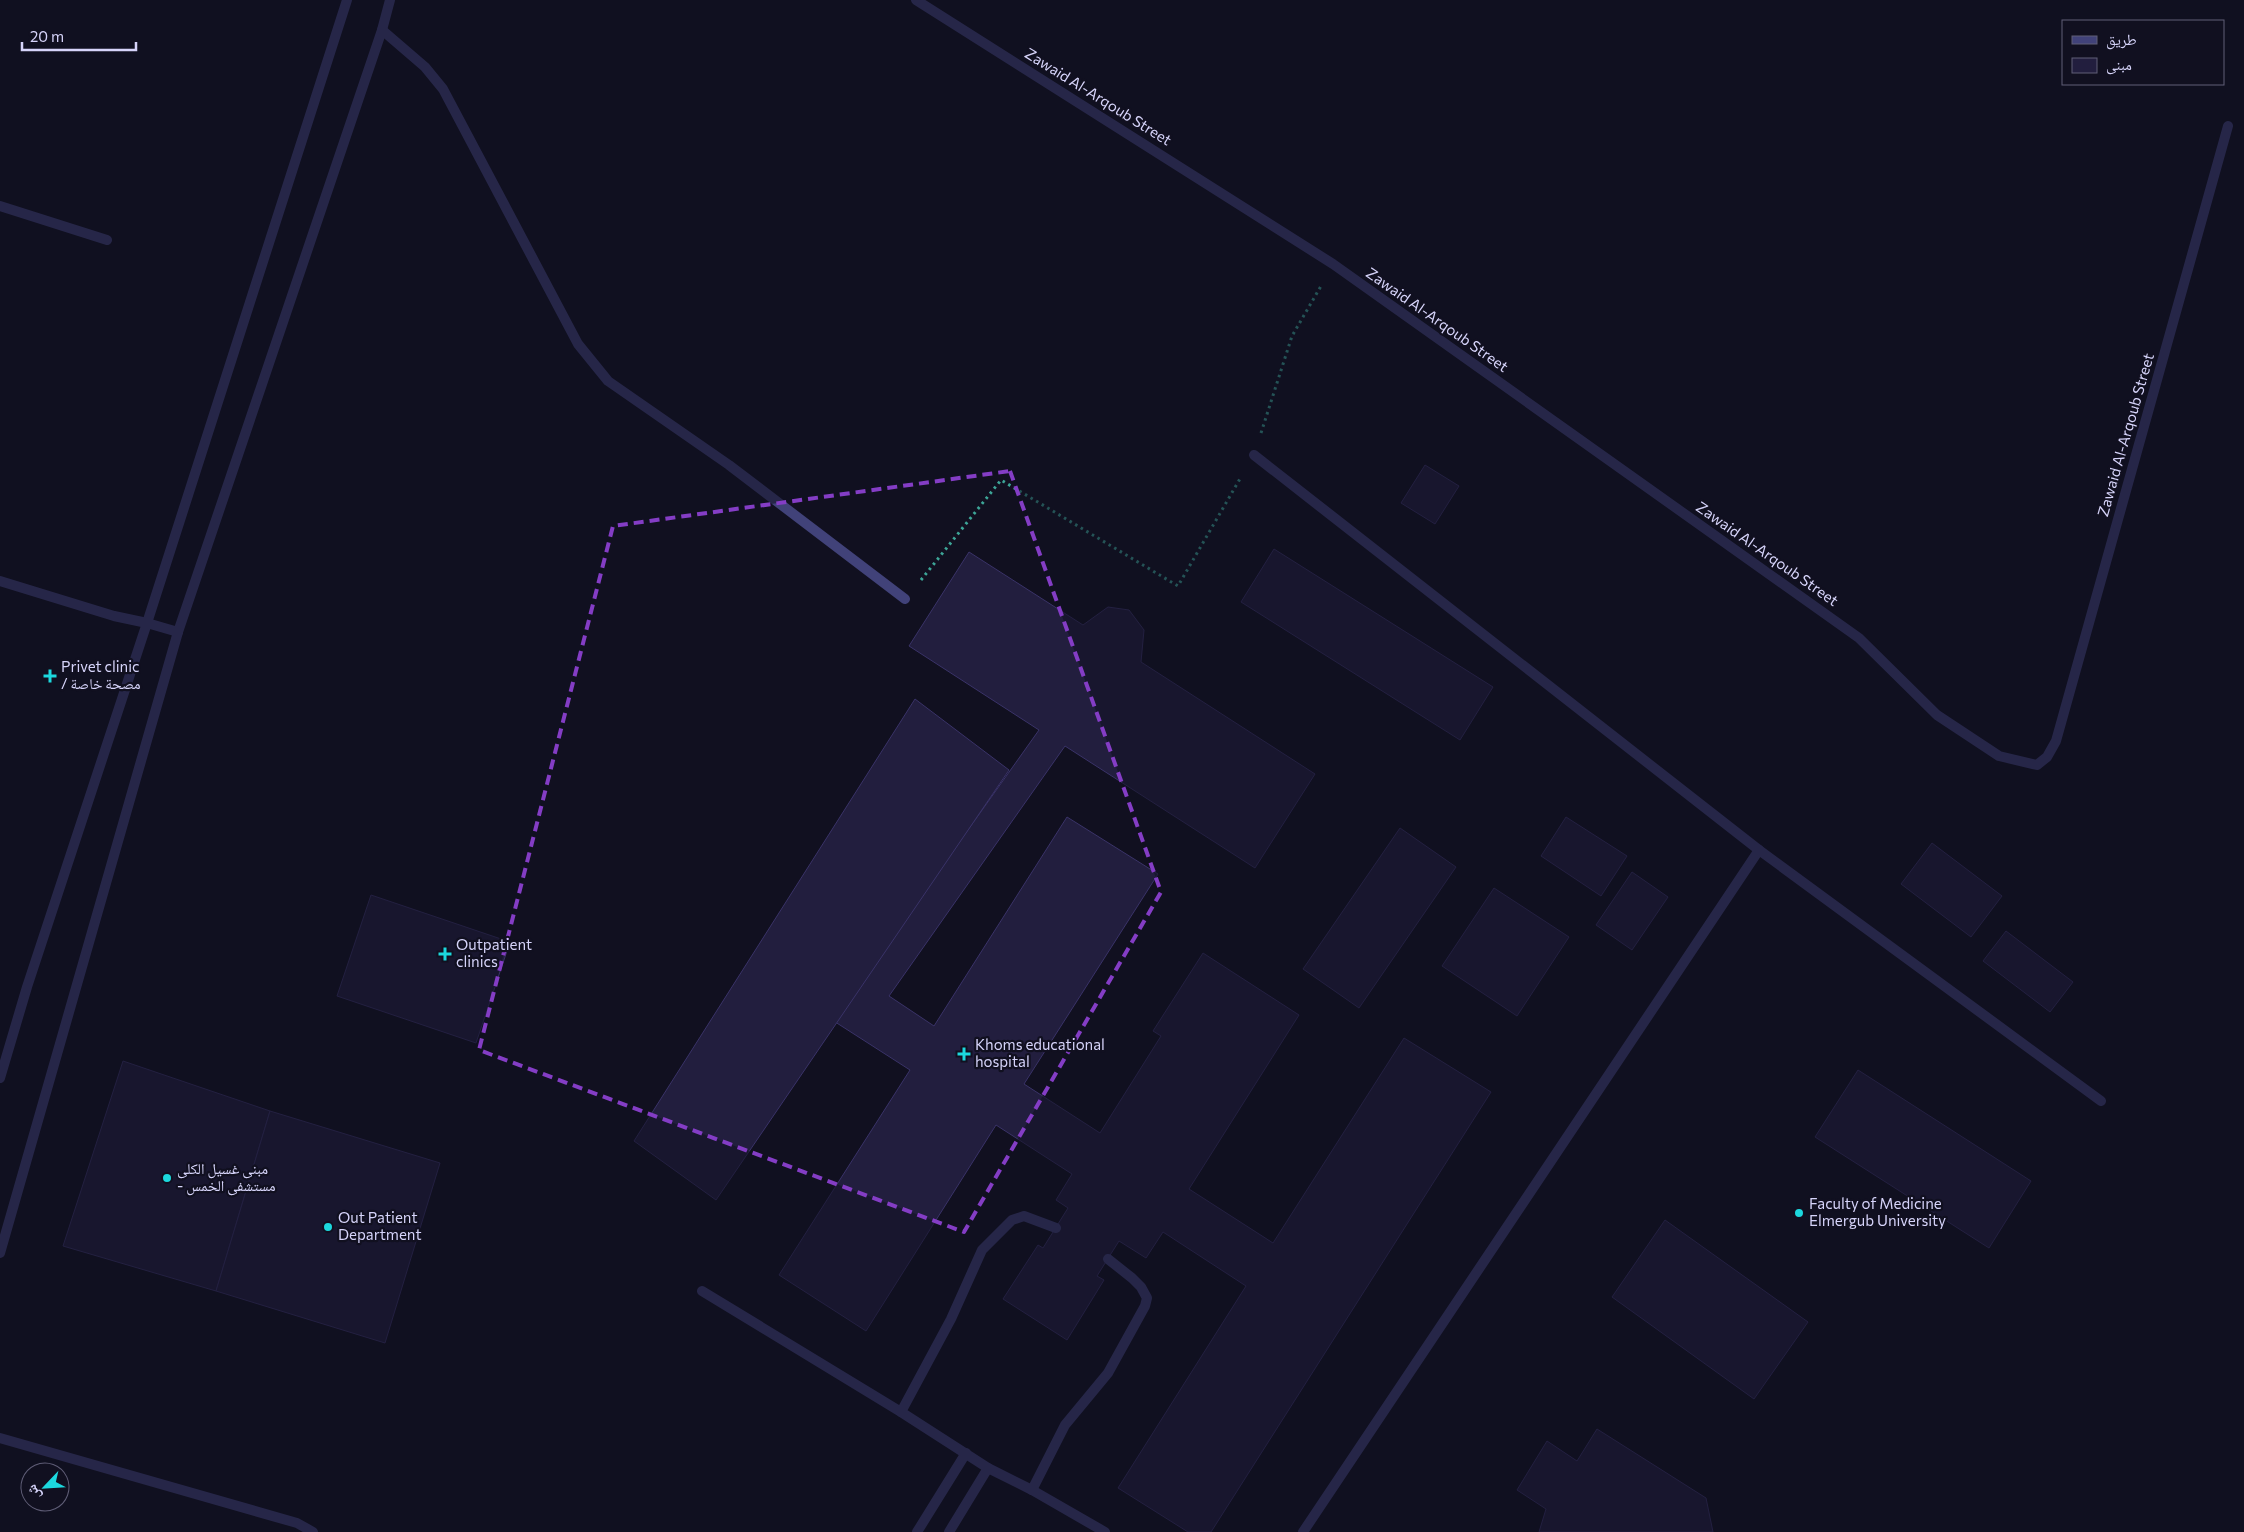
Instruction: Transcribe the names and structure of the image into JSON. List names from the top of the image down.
{
  "streets": {
    "street": ["Zawaid Al-Arqoub Street"]
  },
  "places": {
    "health": ["Privet clinic / مصحة خاصة", "Outpatient clinics", "Khoms educational hospital"],
    "other": ["مبنى غسيل الكلى - مستشفى الخمس", "Faculty of Medicine Elmergub University", "Out Patient Department"]
  },
  "legend": ["طريق", "مبنى"],
  "scale_bar": "20 m",
  "north": "bottom left"
}
